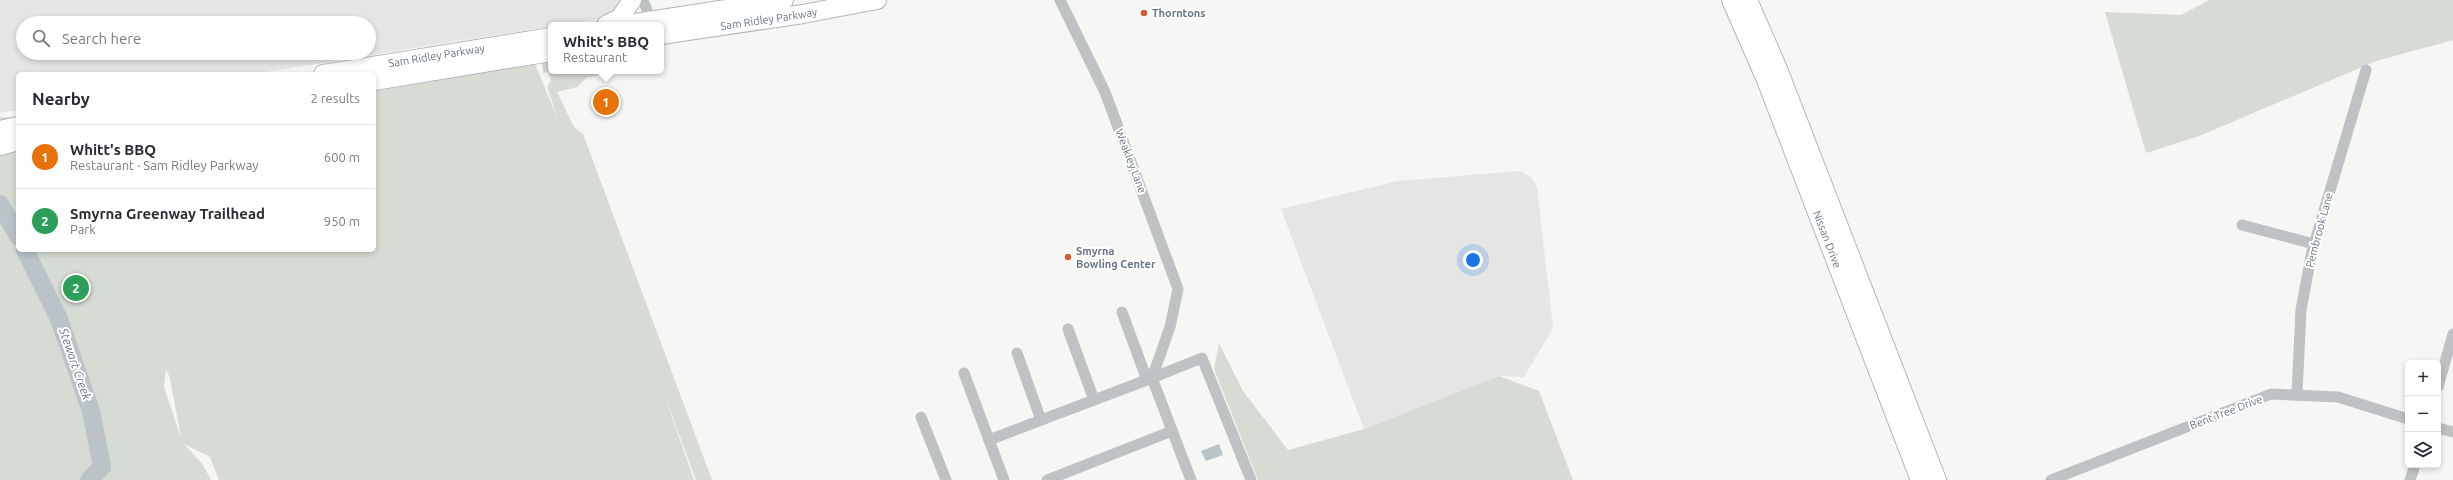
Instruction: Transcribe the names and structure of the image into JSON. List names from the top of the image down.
{
  "streets": {
    "main road": ["Sam Ridley Parkway", "Nissan Drive"],
    "street": ["Weakley Lane", "Pembrook Lane", "Bent Tree Drive"]
  },
  "crossings": [
    ["Pembrook Lane", "Bent Tree Drive"]
  ],
  "water": ["Stewart Creek"],
  "places": ["Thorntons", "Smyrna Bowling Center"],
  "page": {
    "search": "Search here",
    "popup": ["Whitt's BBQ", "Restaurant"],
    "heading": ["Nearby", "2 results"],
    "pins": ["1", "2"],
    "list": [
      {
        "mark": "1",
        "name": "Whitt's BBQ",
        "note": "Restaurant · Sam Ridley Parkway",
        "value": "600 m"
      },
      {
        "mark": "2",
        "name": "Smyrna Greenway Trailhead",
        "note": "Park",
        "value": "950 m"
      }
    ],
    "map_buttons": ["+", "−"]
  }
}
